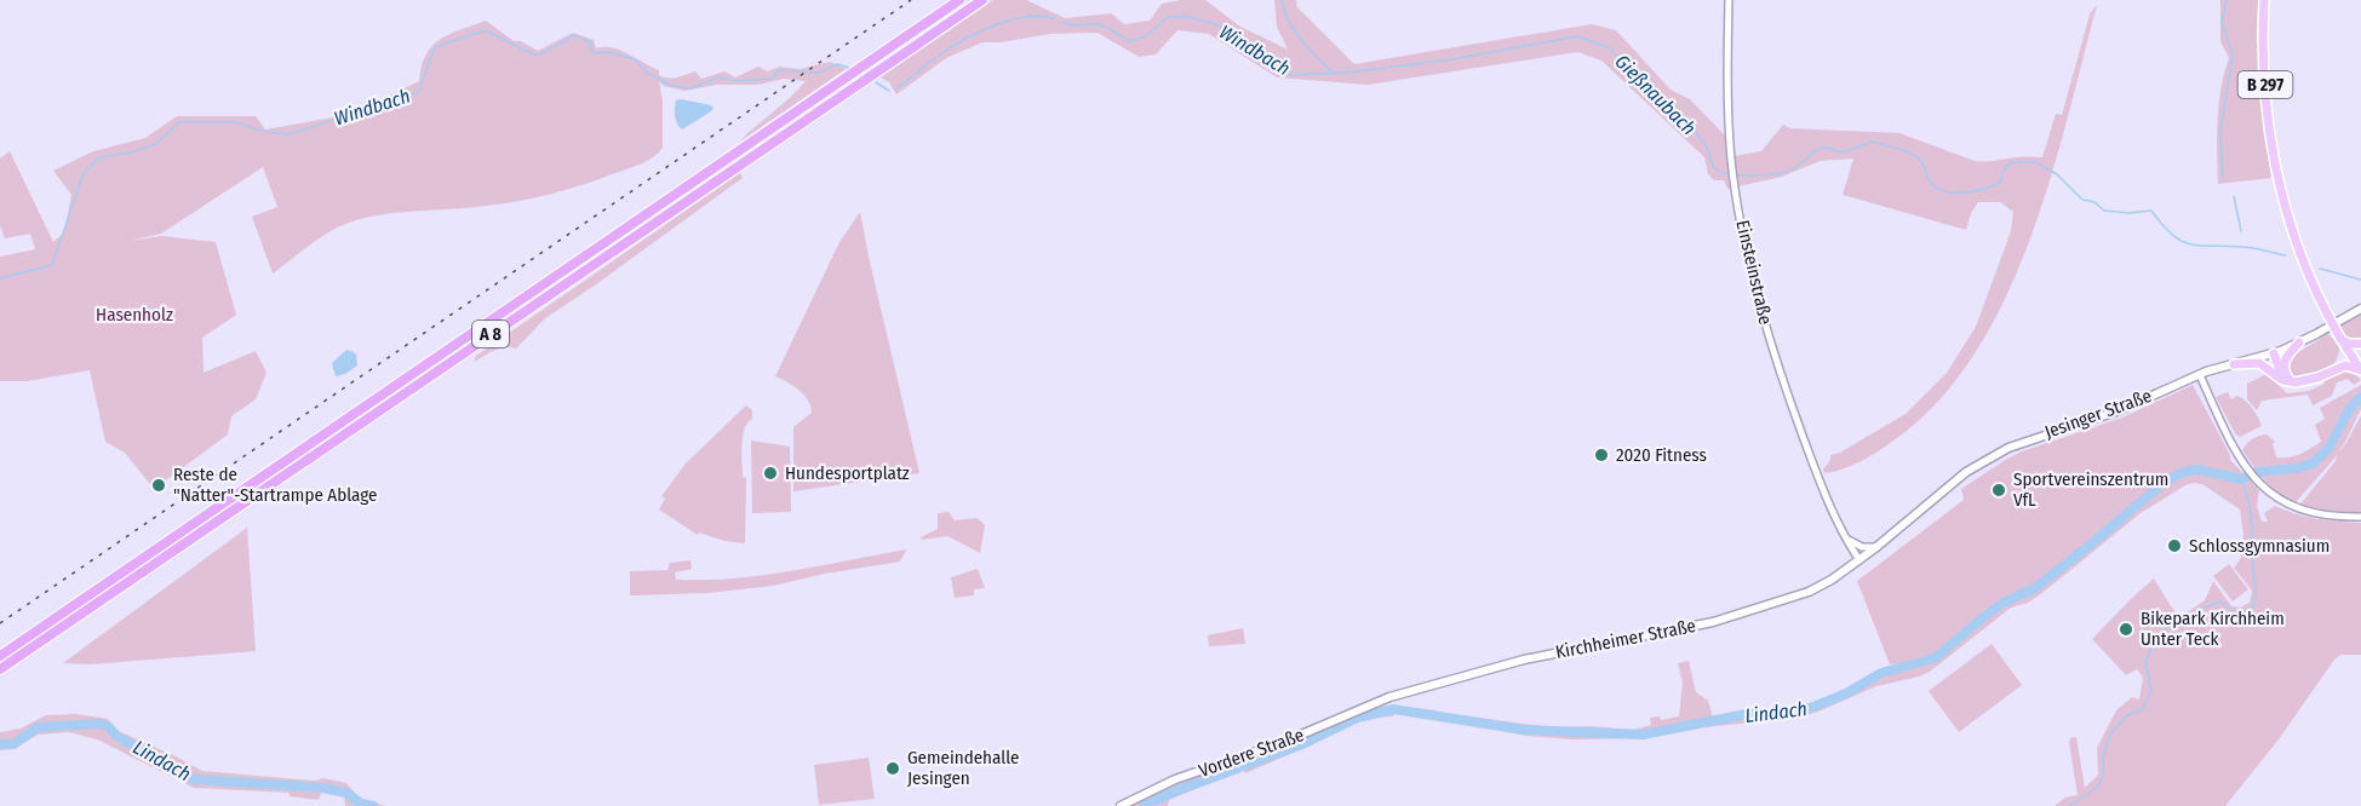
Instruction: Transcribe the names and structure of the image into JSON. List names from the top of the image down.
{
  "streets": {
    "highway": ["A 8"],
    "main road": [
      "B 297",
      "Jesinger Straße",
      "Kirchheimer Straße",
      "Vordere Straße"
    ],
    "street": ["Einsteinstraße"]
  },
  "crossings": [
    ["Einsteinstraße", "Jesinger Straße"],
    ["Einsteinstraße", "Kirchheimer Straße"],
    ["Jesinger Straße", "Kirchheimer Straße"],
    ["Kirchheimer Straße", "Vordere Straße"]
  ],
  "water": ["Windbach", "Gießnaubach", "Lindach"],
  "parks": ["Hasenholz"],
  "places": [
    "2020 Fitness",
    "Hundesportplatz",
    "Reste de \"Natter\"-Startrampe Ablage",
    "Sportvereinszentrum VfL",
    "Schlossgymnasium",
    "Bikepark Kirchheim Unter Teck",
    "Gemeindehalle Jesingen"
  ]
}
